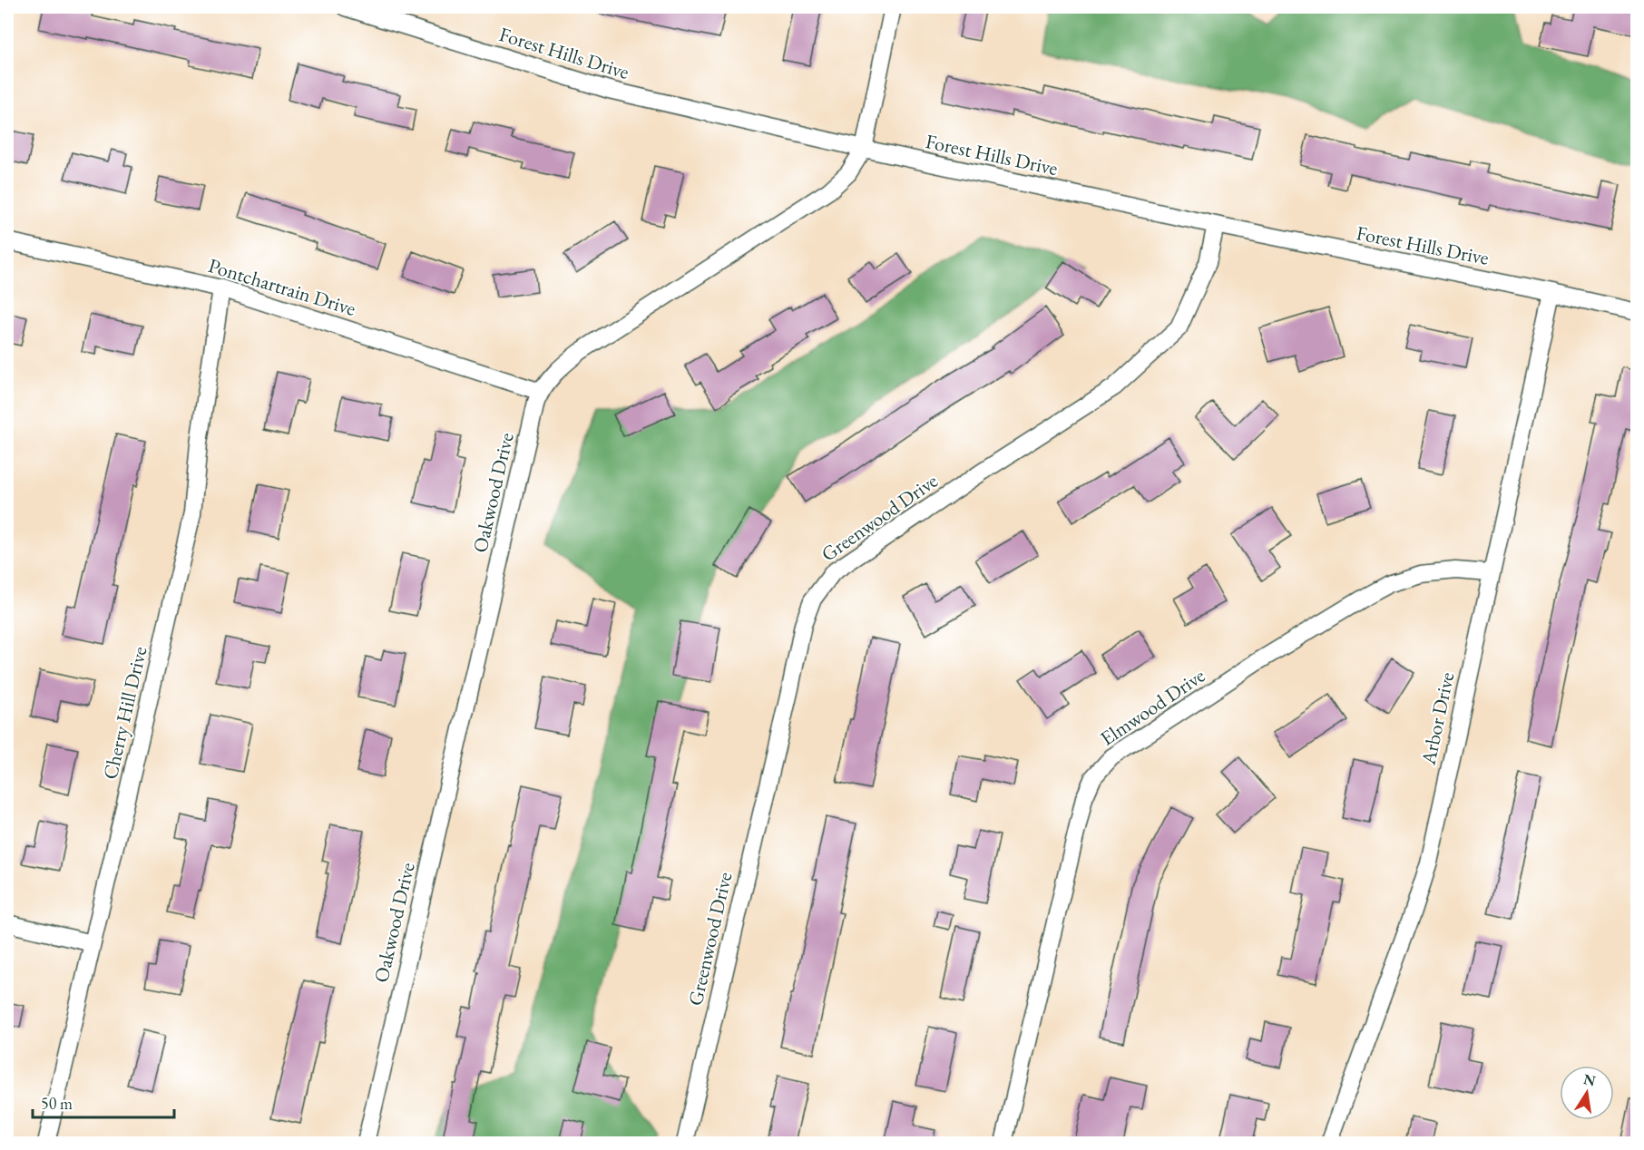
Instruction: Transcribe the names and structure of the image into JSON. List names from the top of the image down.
{
  "streets": {
    "street": [
      "Forest Hills Drive",
      "Pontchartrain Drive",
      "Oakwood Drive",
      "Greenwood Drive",
      "Elmwood Drive",
      "Cherry Hill Drive",
      "Arbor Drive"
    ]
  },
  "crossings": [
    ["Forest Hills Drive", "Oakwood Drive"],
    ["Forest Hills Drive", "Greenwood Drive"],
    ["Forest Hills Drive", "Arbor Drive"],
    ["Pontchartrain Drive", "Oakwood Drive"],
    ["Pontchartrain Drive", "Cherry Hill Drive"],
    ["Elmwood Drive", "Arbor Drive"]
  ],
  "scale_bar": "50 m",
  "north": "top"
}
